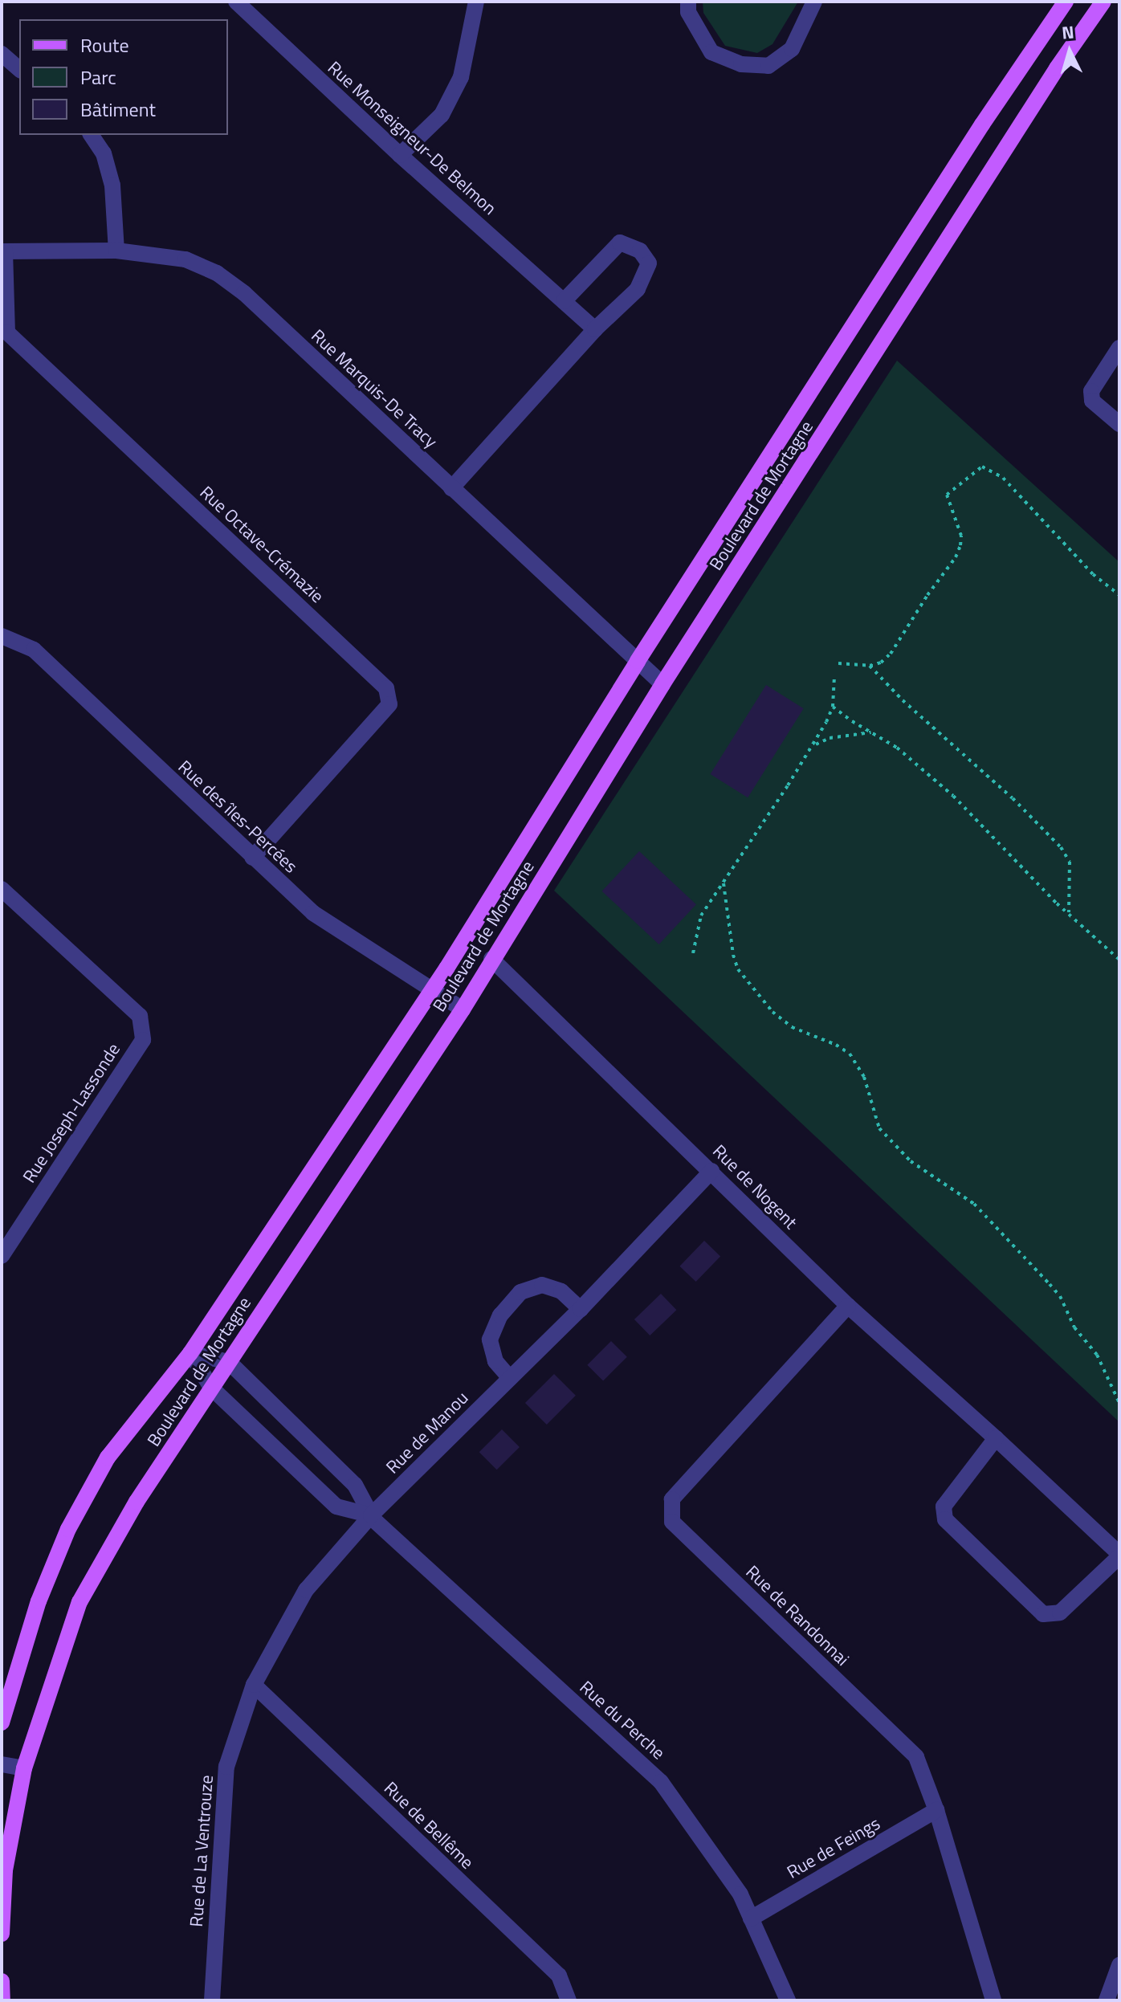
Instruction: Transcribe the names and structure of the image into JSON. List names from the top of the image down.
{
  "streets": {
    "main road": ["Boulevard de Mortagne"],
    "street": [
      "Rue Monseigneur-De Belmon",
      "Rue Marquis-De Tracy",
      "Rue Octave-Crémazie",
      "Rue des îles-Percées",
      "Rue Joseph-Lassonde",
      "Rue de Nogent",
      "Rue de Manou",
      "Rue de Randonnai",
      "Rue du Perche",
      "Rue de Bellême",
      "Rue de Feings",
      "Rue de La Ventrouze"
    ]
  },
  "crossings": [
    ["Rue Marquis-De Tracy", "Boulevard de Mortagne"],
    ["Rue Marquis-De Tracy", "Rue Octave-Crémazie"],
    ["Boulevard de Mortagne", "Rue des îles-Percées"],
    ["Boulevard de Mortagne", "Rue de Nogent"],
    ["Boulevard de Mortagne", "Rue du Perche"],
    ["Rue Octave-Crémazie", "Rue des îles-Percées"],
    ["Rue de Nogent", "Rue de Manou"],
    ["Rue de Nogent", "Rue de Randonnai"],
    ["Rue de Manou", "Rue du Perche"],
    ["Rue de Manou", "Rue de La Ventrouze"],
    ["Rue de Randonnai", "Rue de Feings"],
    ["Rue du Perche", "Rue de Feings"],
    ["Rue du Perche", "Rue de La Ventrouze"],
    ["Rue de Bellême", "Rue de La Ventrouze"]
  ],
  "legend": ["Route", "Parc", "Bâtiment"],
  "north": "top"
}
